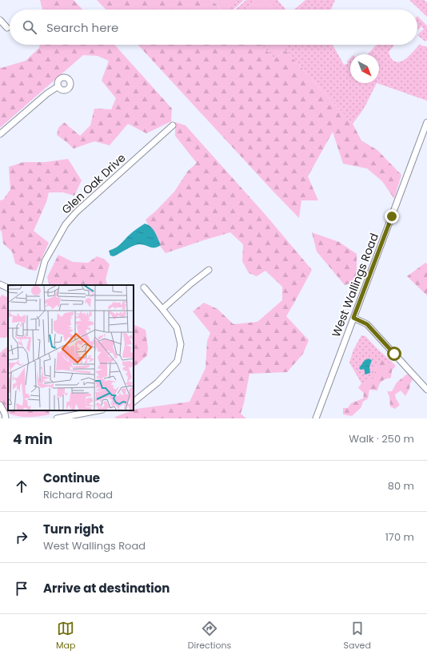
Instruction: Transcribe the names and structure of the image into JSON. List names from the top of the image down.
{
  "streets": {
    "street": ["Glen Oak Drive", "West Wallings Road"]
  },
  "north": "bottom right",
  "page": {
    "search": "Search here",
    "heading": ["4 min", "Walk · 250 m"],
    "list": [
      ["Continue", "Richard Road", "80 m"],
      ["Turn right", "West Wallings Road", "170 m"],
      "Arrive at destination"
    ],
    "nav": ["Map", "Directions", "Saved"]
  }
}
